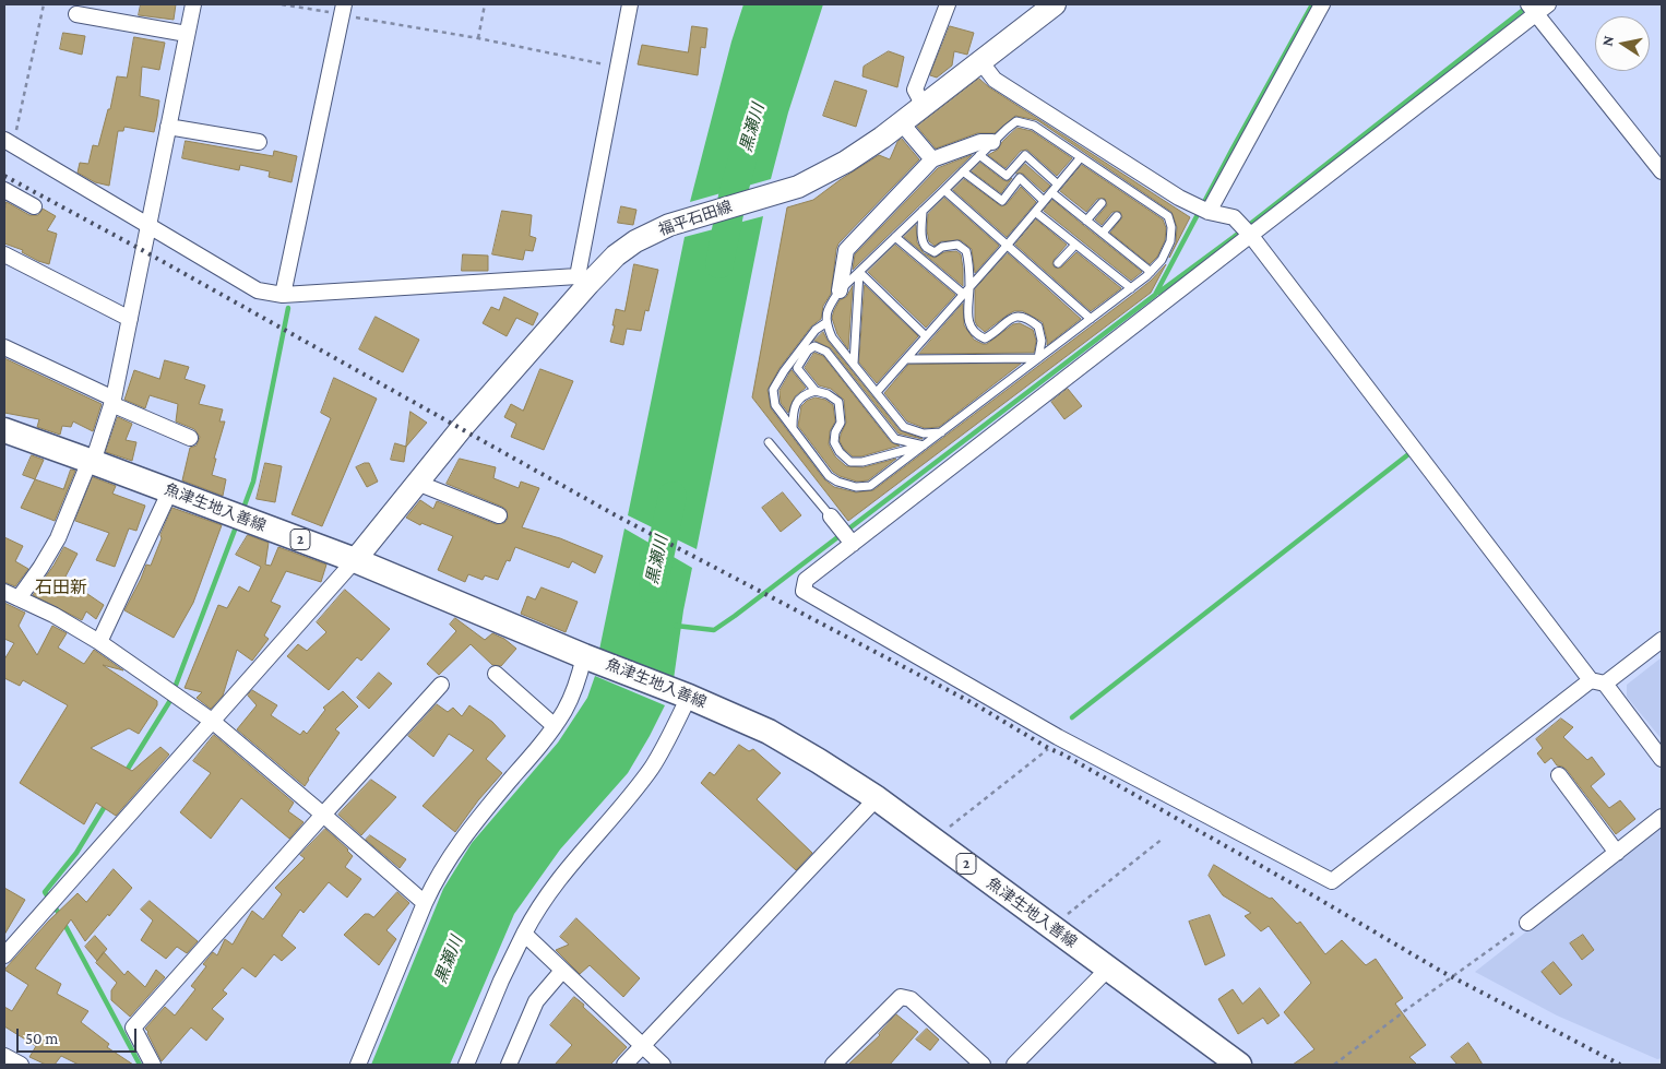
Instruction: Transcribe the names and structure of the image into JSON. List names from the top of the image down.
{
  "streets": {
    "main road": ["福平石田線", "魚津生地入善線", "2"]
  },
  "crossings": [
    ["福平石田線", "魚津生地入善線"]
  ],
  "districts": ["石田新"],
  "water": ["黒瀬川"],
  "scale_bar": "50 m",
  "north": "left"
}
